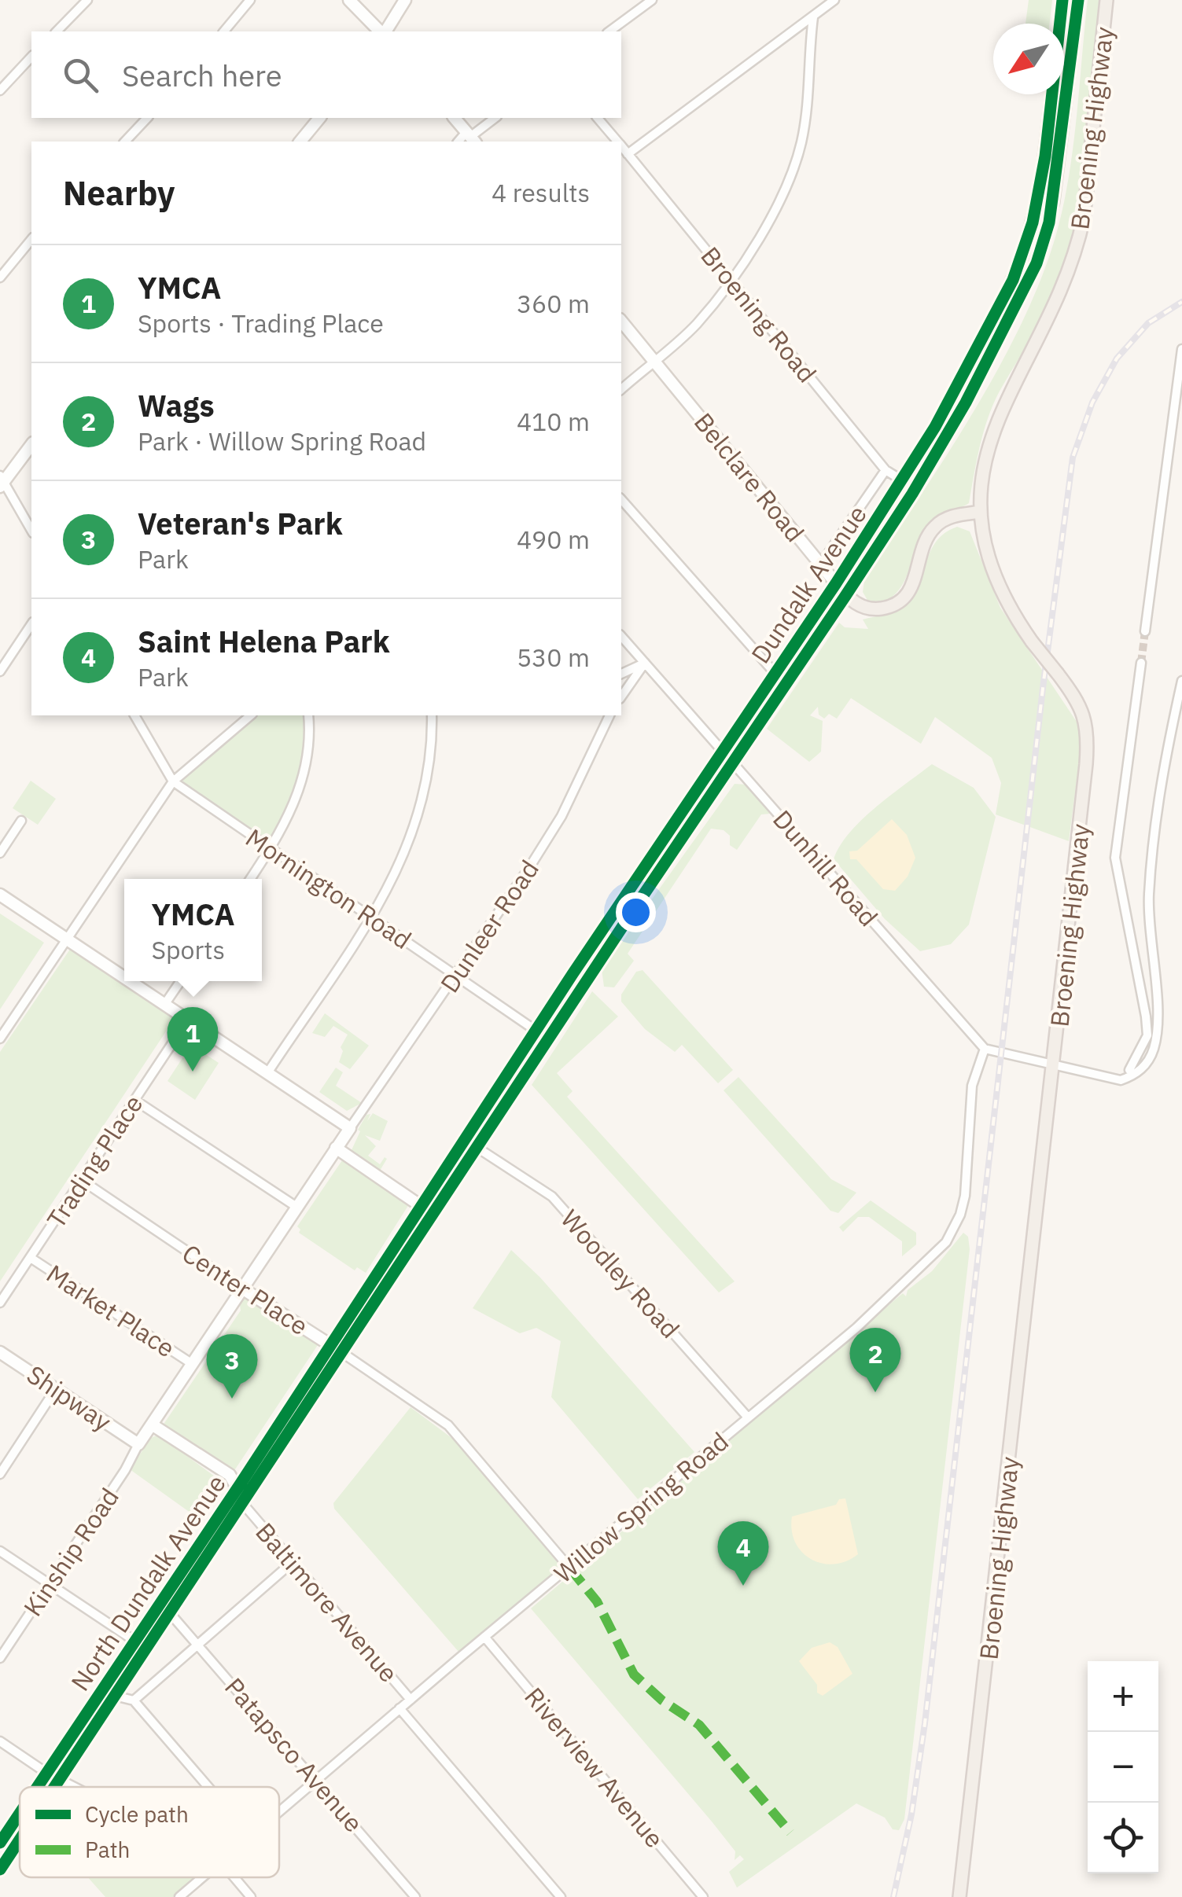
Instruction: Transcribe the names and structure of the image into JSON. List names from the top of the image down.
{
  "streets": {
    "main road": [
      "Broening Highway",
      "Belclare Road",
      "Dundalk Avenue",
      "North Dundalk Avenue"
    ],
    "street": [
      "Broening Road",
      "Dunhill Road",
      "Mornington Road",
      "Dunleer Road",
      "Trading Place",
      "Woodley Road",
      "Center Place",
      "Market Place",
      "Shipway",
      "Willow Spring Road",
      "Kinship Road",
      "Baltimore Avenue",
      "Patapsco Avenue",
      "Riverview Avenue"
    ]
  },
  "crossings": [
    ["Broening Road", "Dundalk Avenue"],
    ["Belclare Road", "Dundalk Avenue"],
    ["Dundalk Avenue", "Dunhill Road"],
    ["Dundalk Avenue", "Mornington Road"],
    ["Dundalk Avenue", "Woodley Road"],
    ["Dundalk Avenue", "North Dundalk Avenue"],
    ["Dunhill Road", "Willow Spring Road"],
    ["Mornington Road", "Dunleer Road"],
    ["Trading Place", "Center Place"],
    ["Trading Place", "Market Place"],
    ["Woodley Road", "Willow Spring Road"],
    ["Center Place", "Willow Spring Road"],
    ["Center Place", "North Dundalk Avenue"],
    ["Shipway", "Kinship Road"],
    ["Willow Spring Road", "Baltimore Avenue"],
    ["Willow Spring Road", "Patapsco Avenue"],
    ["Willow Spring Road", "Riverview Avenue"],
    ["North Dundalk Avenue", "Baltimore Avenue"],
    ["North Dundalk Avenue", "Patapsco Avenue"]
  ],
  "legend": ["Cycle path", "Path"],
  "north": "bottom left",
  "page": {
    "search": "Search here",
    "heading": ["Nearby", "4 results"],
    "list": [
      {
        "mark": "1",
        "name": "YMCA",
        "note": "Sports · Trading Place",
        "value": "360 m"
      },
      {
        "mark": "2",
        "name": "Wags",
        "note": "Park · Willow Spring Road",
        "value": "410 m"
      },
      {
        "mark": "3",
        "name": "Veteran's Park",
        "note": "Park",
        "value": "490 m"
      },
      {
        "mark": "4",
        "name": "Saint Helena Park",
        "note": "Park",
        "value": "530 m"
      }
    ],
    "popup": ["YMCA", "Sports"],
    "pins": [
      "1",
      "2",
      "3",
      "4"
    ],
    "map_buttons": ["+", "−"]
  }
}
